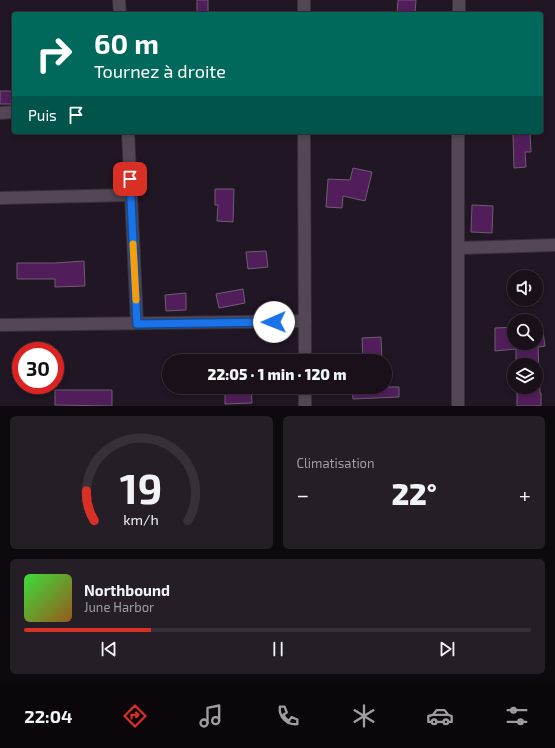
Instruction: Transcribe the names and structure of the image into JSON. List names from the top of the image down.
{
  "page": {
    "turn": ["60 m", "Tournez à droite"],
    "then": "Puis",
    "limit": "30",
    "trip": "22:05 · 1 min · 120 m",
    "tile": "Climatisation",
    "heat": ["−", "22°", "+"],
    "song": ["Northbound", "June Harbor"],
    "tabs": "22:04",
    "gauge": ["19", "km/h"]
  }
}
